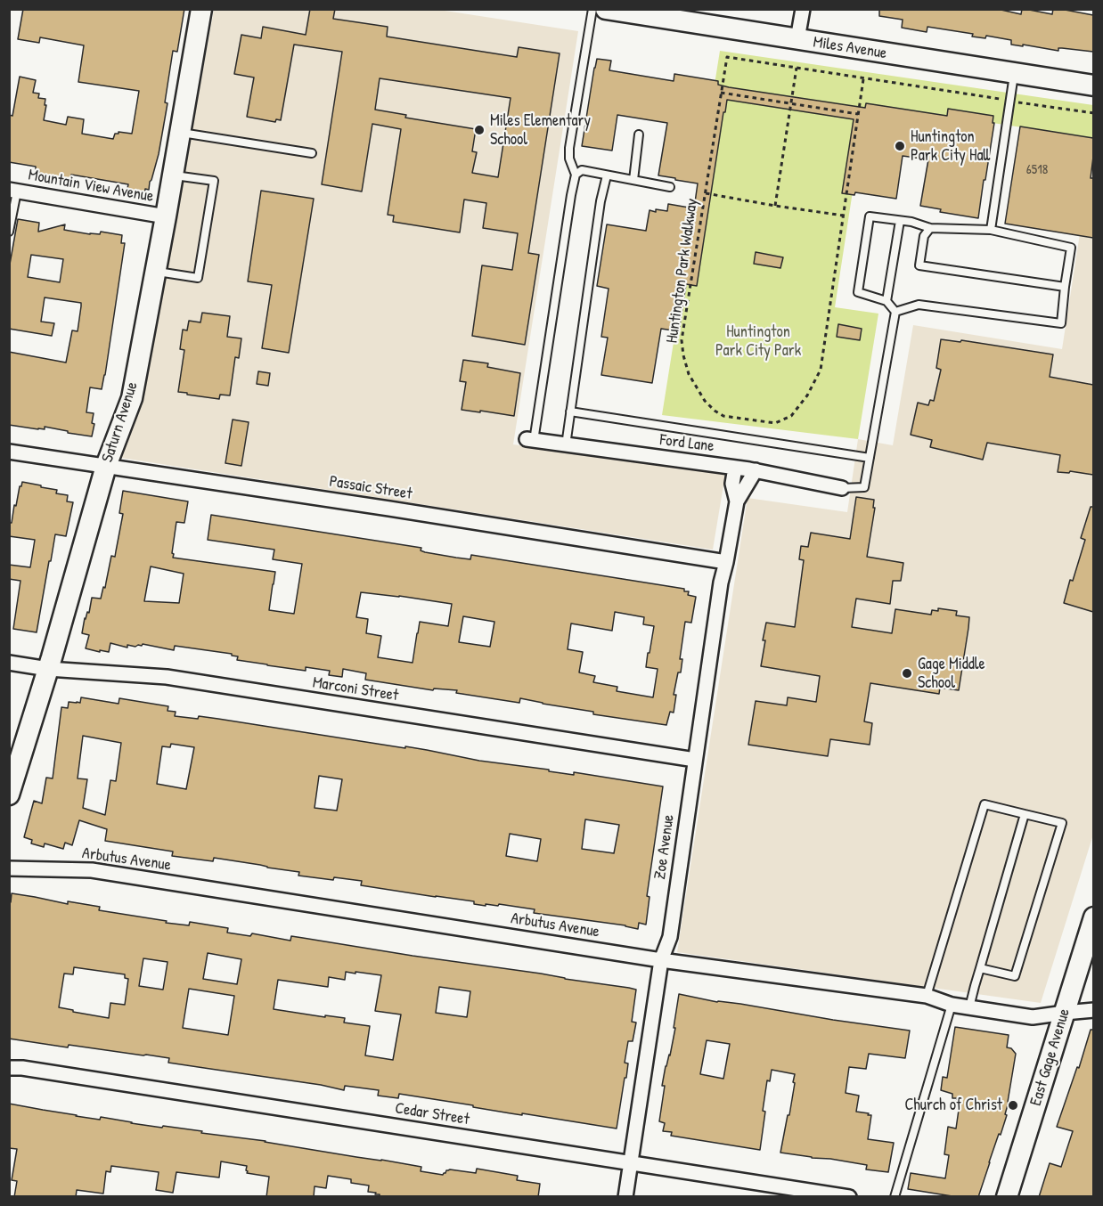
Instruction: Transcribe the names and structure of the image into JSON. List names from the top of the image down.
{
  "streets": {
    "street": [
      "Miles Avenue",
      "Mountain View Avenue",
      "Saturn Avenue",
      "Ford Lane",
      "Passaic Street",
      "Marconi Street",
      "Zoe Avenue",
      "Arbutus Avenue",
      "East Gage Avenue",
      "Cedar Street"
    ],
    "path": ["Huntington Park Walkway"]
  },
  "crossings": [
    ["Mountain View Avenue", "Saturn Avenue"],
    ["Saturn Avenue", "Passaic Street"],
    ["Saturn Avenue", "Marconi Street"],
    ["Ford Lane", "Zoe Avenue"],
    ["Passaic Street", "Zoe Avenue"],
    ["Marconi Street", "Zoe Avenue"],
    ["Zoe Avenue", "Arbutus Avenue"],
    ["Zoe Avenue", "Cedar Street"],
    ["Arbutus Avenue", "East Gage Avenue"]
  ],
  "parks": ["Huntington Park City Park"],
  "places": [
    "Miles Elementary School",
    "Huntington Park City Hall",
    "Gage Middle School",
    "Church of Christ"
  ],
  "house_numbers": ["6518"]
}
